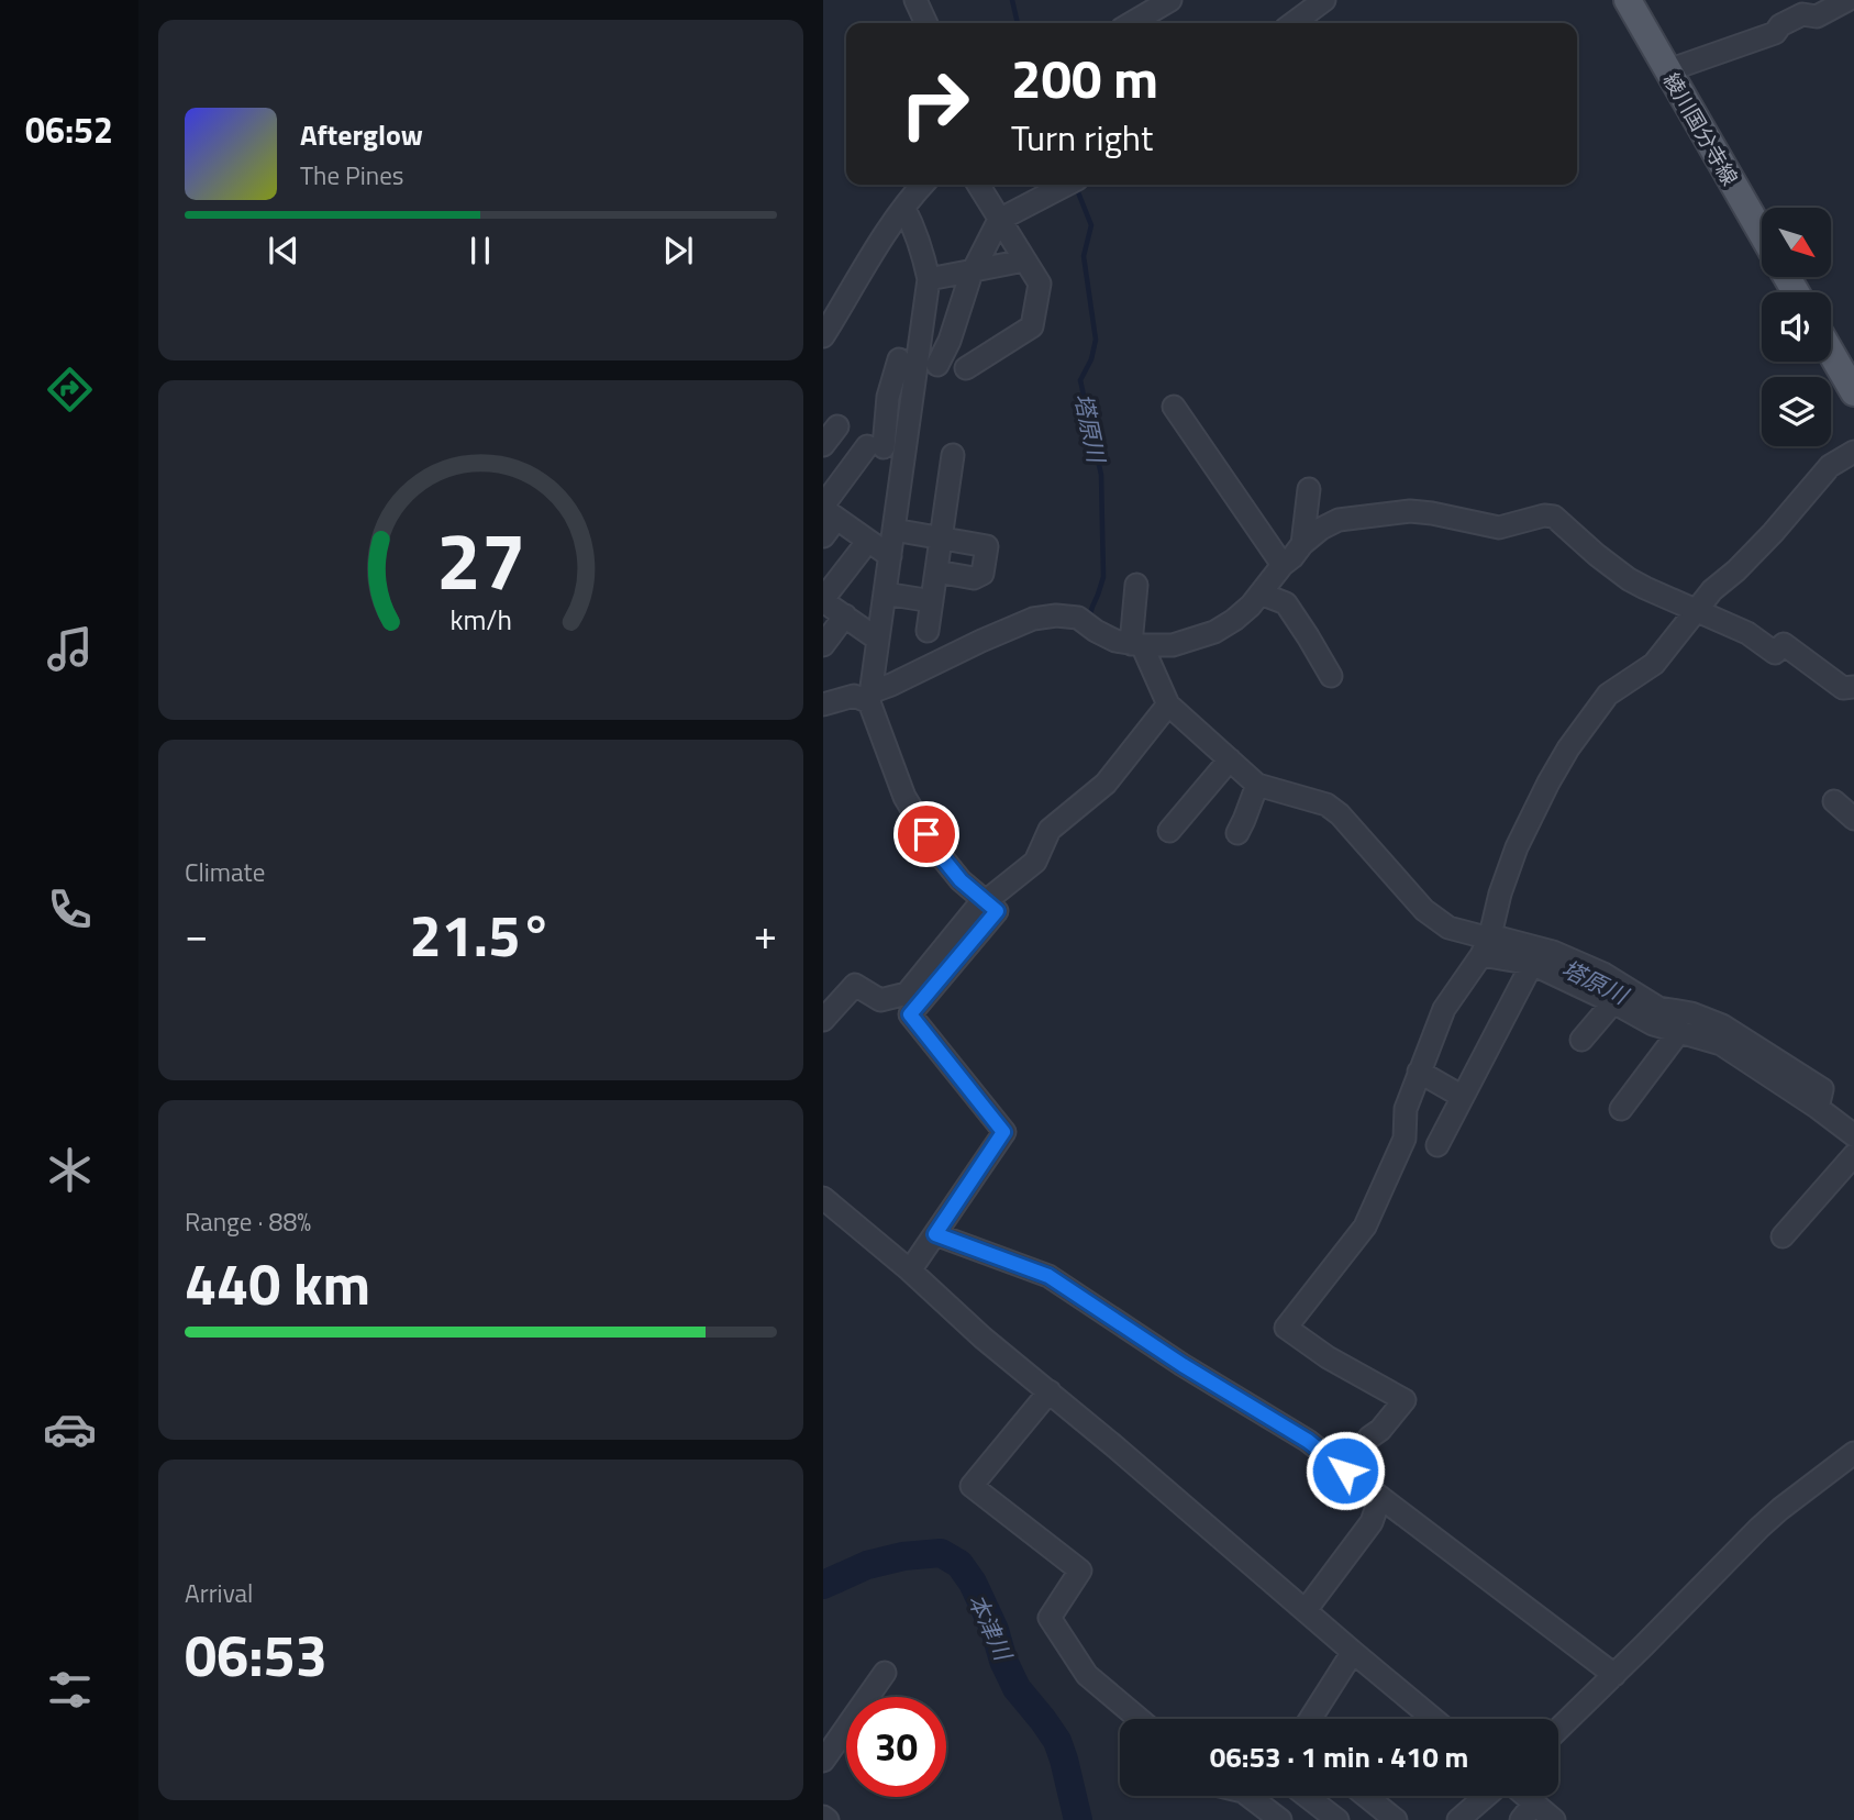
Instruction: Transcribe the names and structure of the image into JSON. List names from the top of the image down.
{
  "streets": {
    "main road": ["綾川国分寺線"]
  },
  "water": ["塔原川", "本津川"],
  "north": "bottom right",
  "page": {
    "tabs": "06:52",
    "turn": ["200 m", "Turn right"],
    "song": ["Afterglow", "The Pines"],
    "tile": [
      "Climate",
      ["Range · 88%", "440 km"],
      ["Arrival", "06:53"]
    ],
    "heat": ["−", "21.5°", "+"],
    "limit": "30",
    "trip": "06:53 · 1 min · 410 m",
    "gauge": ["27", "km/h"]
  }
}
